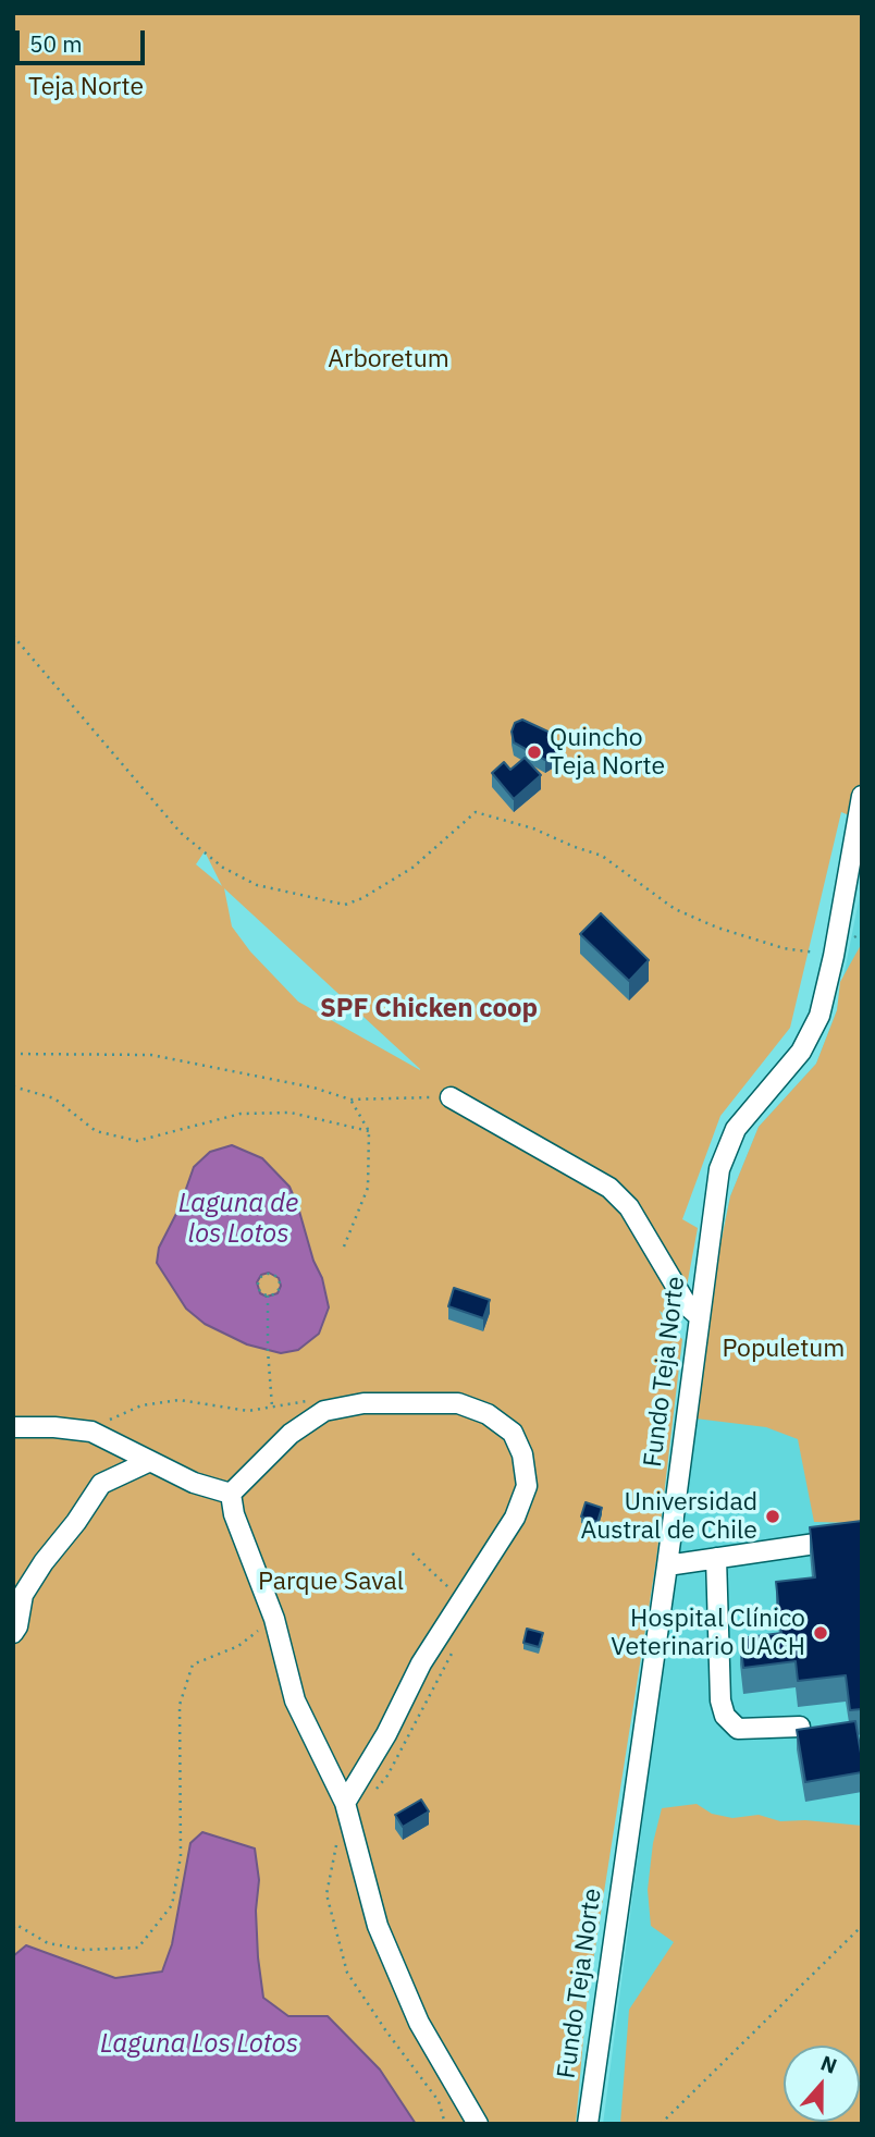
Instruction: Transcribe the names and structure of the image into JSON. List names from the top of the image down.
{
  "streets": {
    "street": ["Fundo Teja Norte"]
  },
  "districts": ["SPF Chicken coop"],
  "water": ["Laguna de los Lotos", "Laguna Los Lotos"],
  "parks": [
    "Teja Norte",
    "Arboretum",
    "Populetum",
    "Parque Saval"
  ],
  "places": ["Quincho Teja Norte", "Universidad Austral de Chile", "Hospital Clínico Veterinario UACH"],
  "scale_bar": "50 m",
  "north": "top"
}
